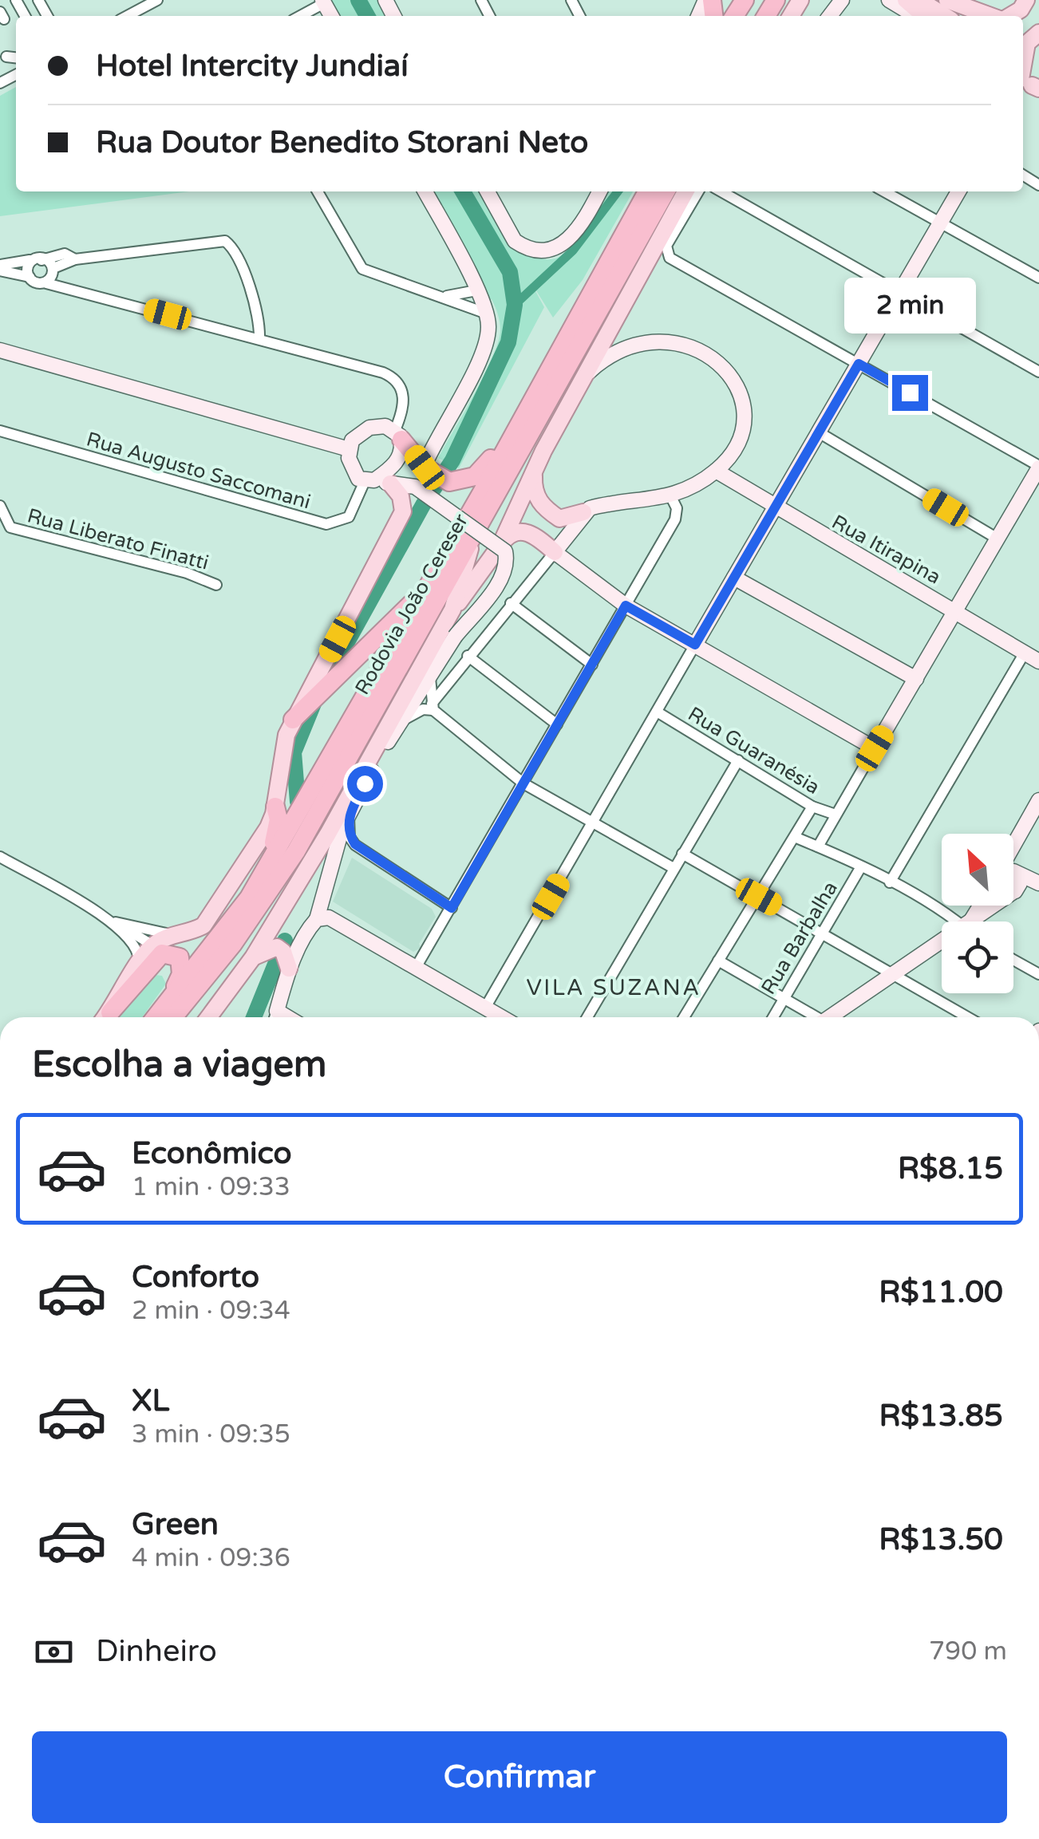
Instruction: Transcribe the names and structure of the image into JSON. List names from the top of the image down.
{
  "streets": {
    "highway": ["Rodovia João Cereser"],
    "street": [
      "Rua Augusto Saccomani",
      "Rua Liberato Finatti",
      "Rua Itirapina",
      "Rua Guaranésia",
      "Rua Barbalha"
    ]
  },
  "districts": ["VILA SUZANA"],
  "north": "top left",
  "page": {
    "banner": ["Hotel Intercity Jundiaí", "Rua Doutor Benedito Storani Neto"],
    "bubble": "2 min",
    "heading": "Escolha a viagem",
    "list": [
      {
        "name": "Econômico",
        "note": "1 min · 09:33",
        "value": "R$8.15"
      },
      {
        "name": "Conforto",
        "note": "2 min · 09:34",
        "value": "R$11.00"
      },
      {
        "name": "XL",
        "note": "3 min · 09:35",
        "value": "R$13.85"
      },
      {
        "name": "Green",
        "note": "4 min · 09:36",
        "value": "R$13.50"
      }
    ],
    "pay": ["Dinheiro", "790 m"],
    "buttons": "Confirmar"
  }
}
